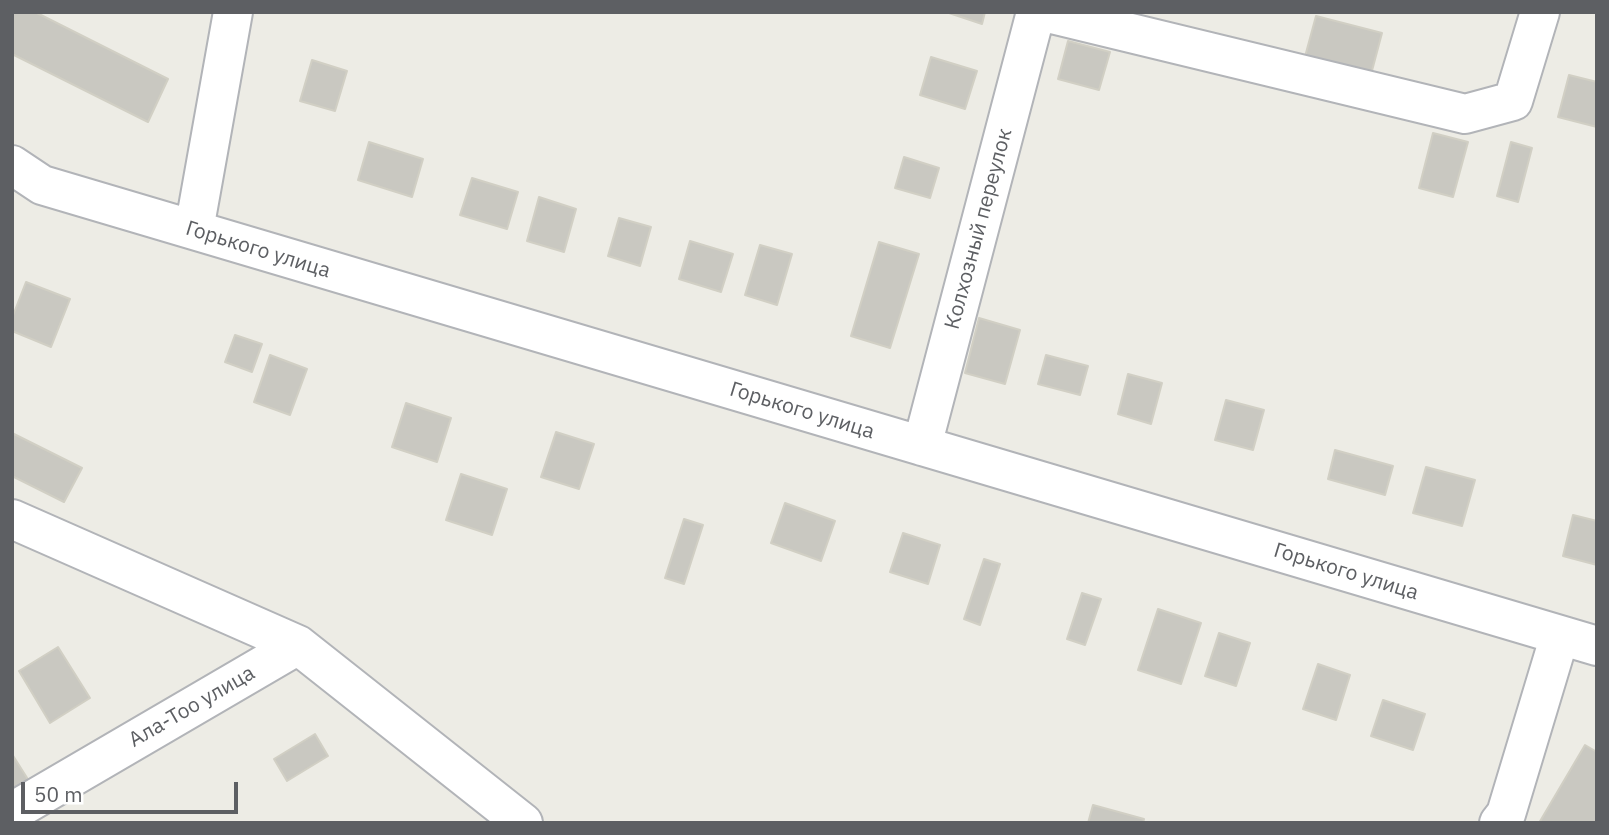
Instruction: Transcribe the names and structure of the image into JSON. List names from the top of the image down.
{
  "streets": {
    "street": ["Колхозный переулок", "Горького улица", "Ала-Тоо улица"]
  },
  "crossings": [
    ["Колхозный переулок", "Горького улица"]
  ],
  "scale_bar": "50 m"
}
